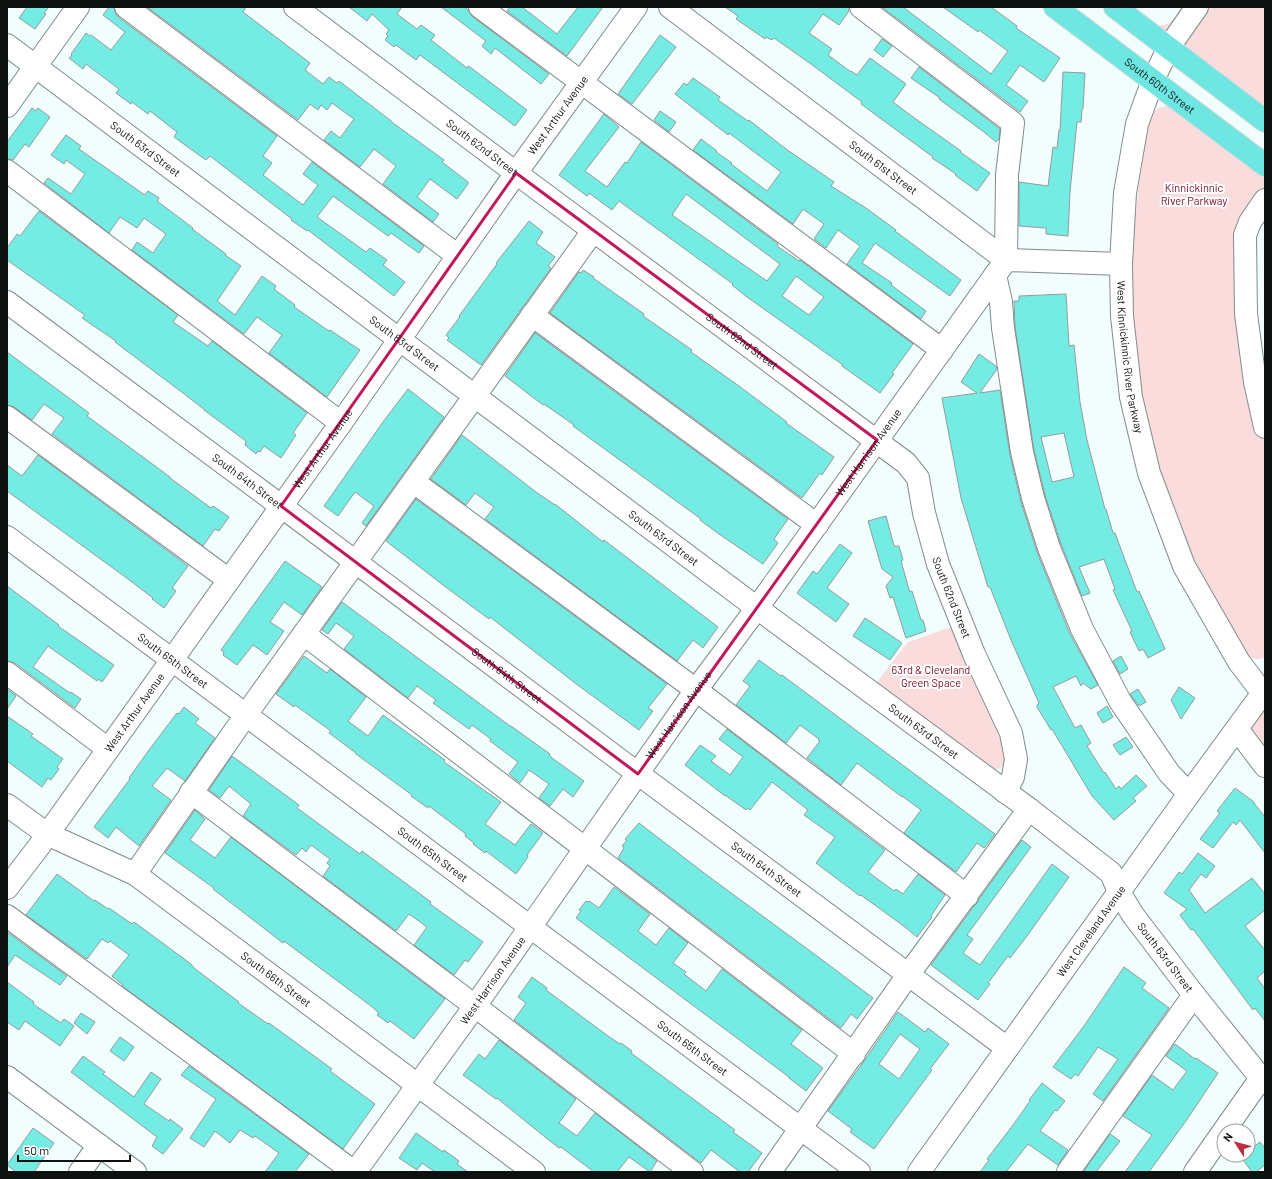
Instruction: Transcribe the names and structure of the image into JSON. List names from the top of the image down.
{
  "streets": {
    "main road": ["South 60th Street"],
    "street": [
      "West Arthur Avenue",
      "South 62nd Street",
      "South 63rd Street",
      "South 61st Street",
      "West Kinnickinnic River Parkway",
      "West Harrison Avenue",
      "South 64th Street",
      "South 65th Street",
      "West Cleveland Avenue",
      "South 66th Street"
    ]
  },
  "crossings": [
    ["South 60th Street", "West Kinnickinnic River Parkway"],
    ["West Arthur Avenue", "South 62nd Street"],
    ["West Arthur Avenue", "South 63rd Street"],
    ["West Arthur Avenue", "South 64th Street"],
    ["West Arthur Avenue", "South 65th Street"],
    ["West Arthur Avenue", "South 66th Street"],
    ["South 62nd Street", "South 63rd Street"],
    ["South 62nd Street", "West Harrison Avenue"],
    ["South 63rd Street", "West Harrison Avenue"],
    ["South 63rd Street", "West Cleveland Avenue"],
    ["South 61st Street", "West Harrison Avenue"],
    ["West Kinnickinnic River Parkway", "West Cleveland Avenue"],
    ["West Harrison Avenue", "South 64th Street"],
    ["West Harrison Avenue", "South 65th Street"],
    ["West Harrison Avenue", "South 66th Street"],
    ["South 64th Street", "West Cleveland Avenue"]
  ],
  "parks": ["Kinnickinnic River Parkway", "63rd & Cleveland Green Space"],
  "scale_bar": "50 m",
  "north": "top left"
}
